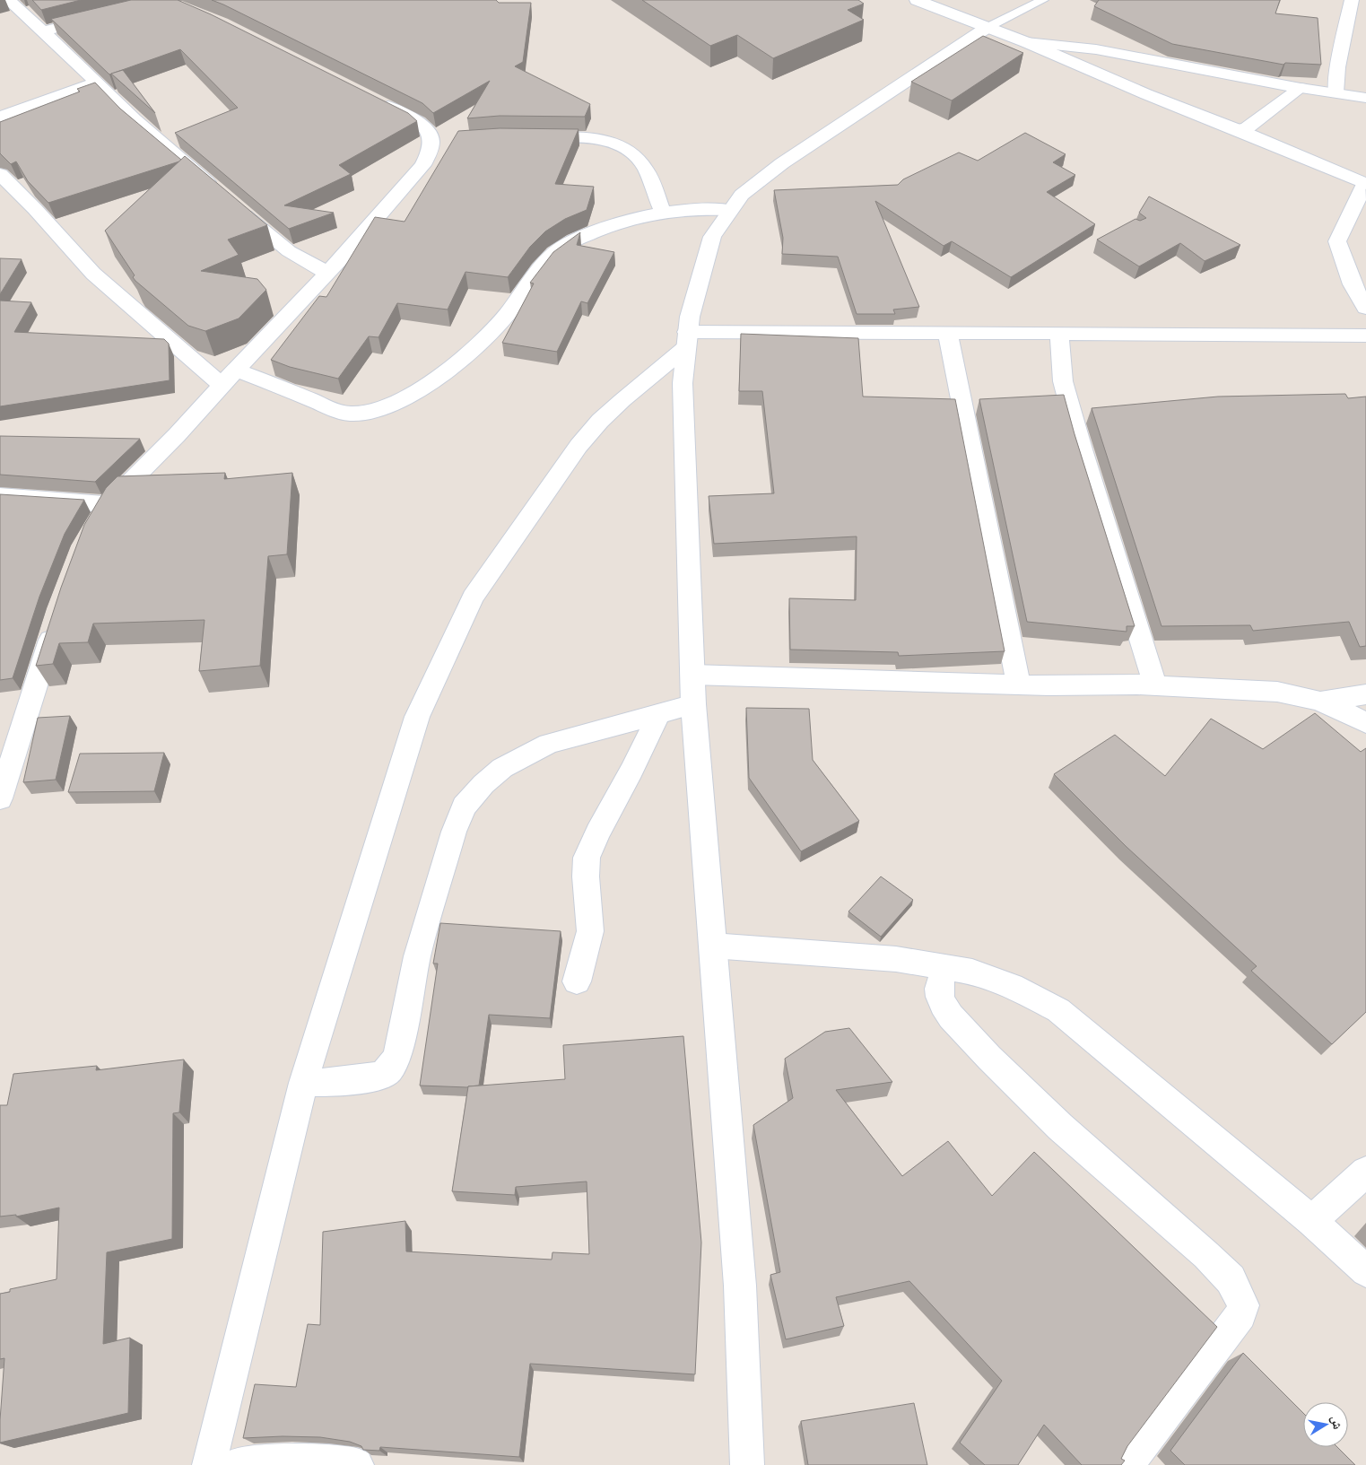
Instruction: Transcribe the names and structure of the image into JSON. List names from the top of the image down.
{
  "north": "right"
}
